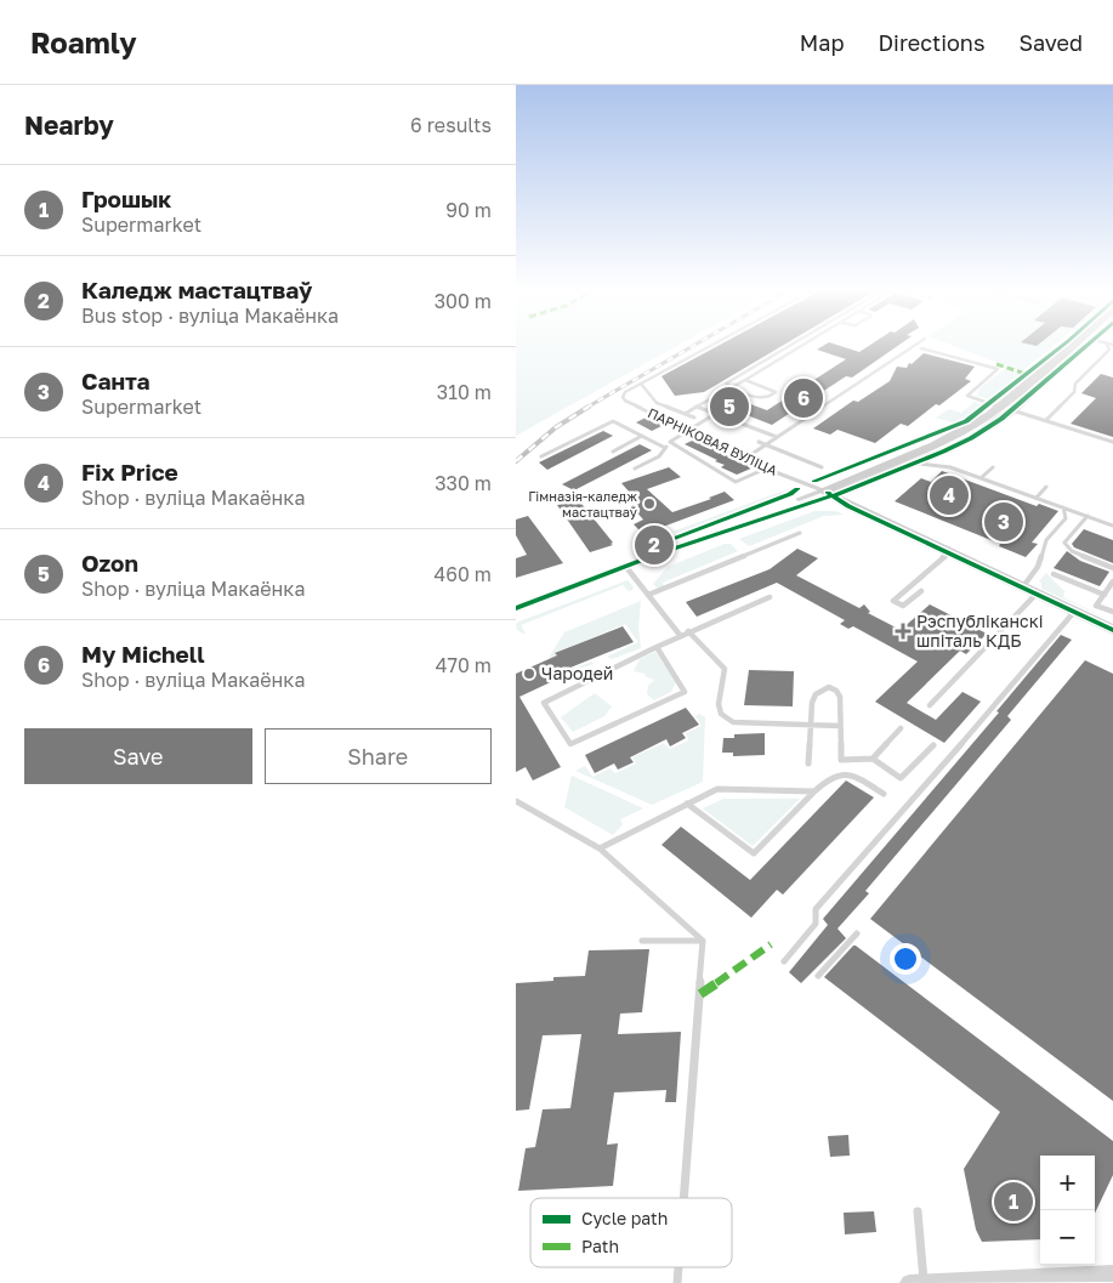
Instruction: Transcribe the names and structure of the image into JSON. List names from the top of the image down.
{
  "streets": {
    "street": ["ПАРНІКОВАЯ ВУЛІЦА"]
  },
  "places": {
    "other": ["Гімназія-каледж мастацтваў", "Чародей"],
    "health": ["Рэспубліканскі шпіталь КДБ"]
  },
  "legend": ["Cycle path", "Path"],
  "page": {
    "header": "Roamly",
    "nav": ["Map", "Directions", "Saved"],
    "heading": ["Nearby", "6 results"],
    "list": [
      {
        "mark": "1",
        "name": "Грошык",
        "note": "Supermarket",
        "value": "90 m"
      },
      {
        "mark": "2",
        "name": "Каледж мастацтваў",
        "note": "Bus stop · вуліца Макаёнка",
        "value": "300 m"
      },
      {
        "mark": "3",
        "name": "Санта",
        "note": "Supermarket",
        "value": "310 m"
      },
      {
        "mark": "4",
        "name": "Fix Price",
        "note": "Shop · вуліца Макаёнка",
        "value": "330 m"
      },
      {
        "mark": "5",
        "name": "Ozon",
        "note": "Shop · вуліца Макаёнка",
        "value": "460 m"
      },
      {
        "mark": "6",
        "name": "My Michell",
        "note": "Shop · вуліца Макаёнка",
        "value": "470 m"
      }
    ],
    "pins": [
      "6",
      "5",
      "4",
      "3",
      "2",
      "1"
    ],
    "buttons": ["Save", "Share"],
    "map_buttons": ["+", "−"]
  }
}
